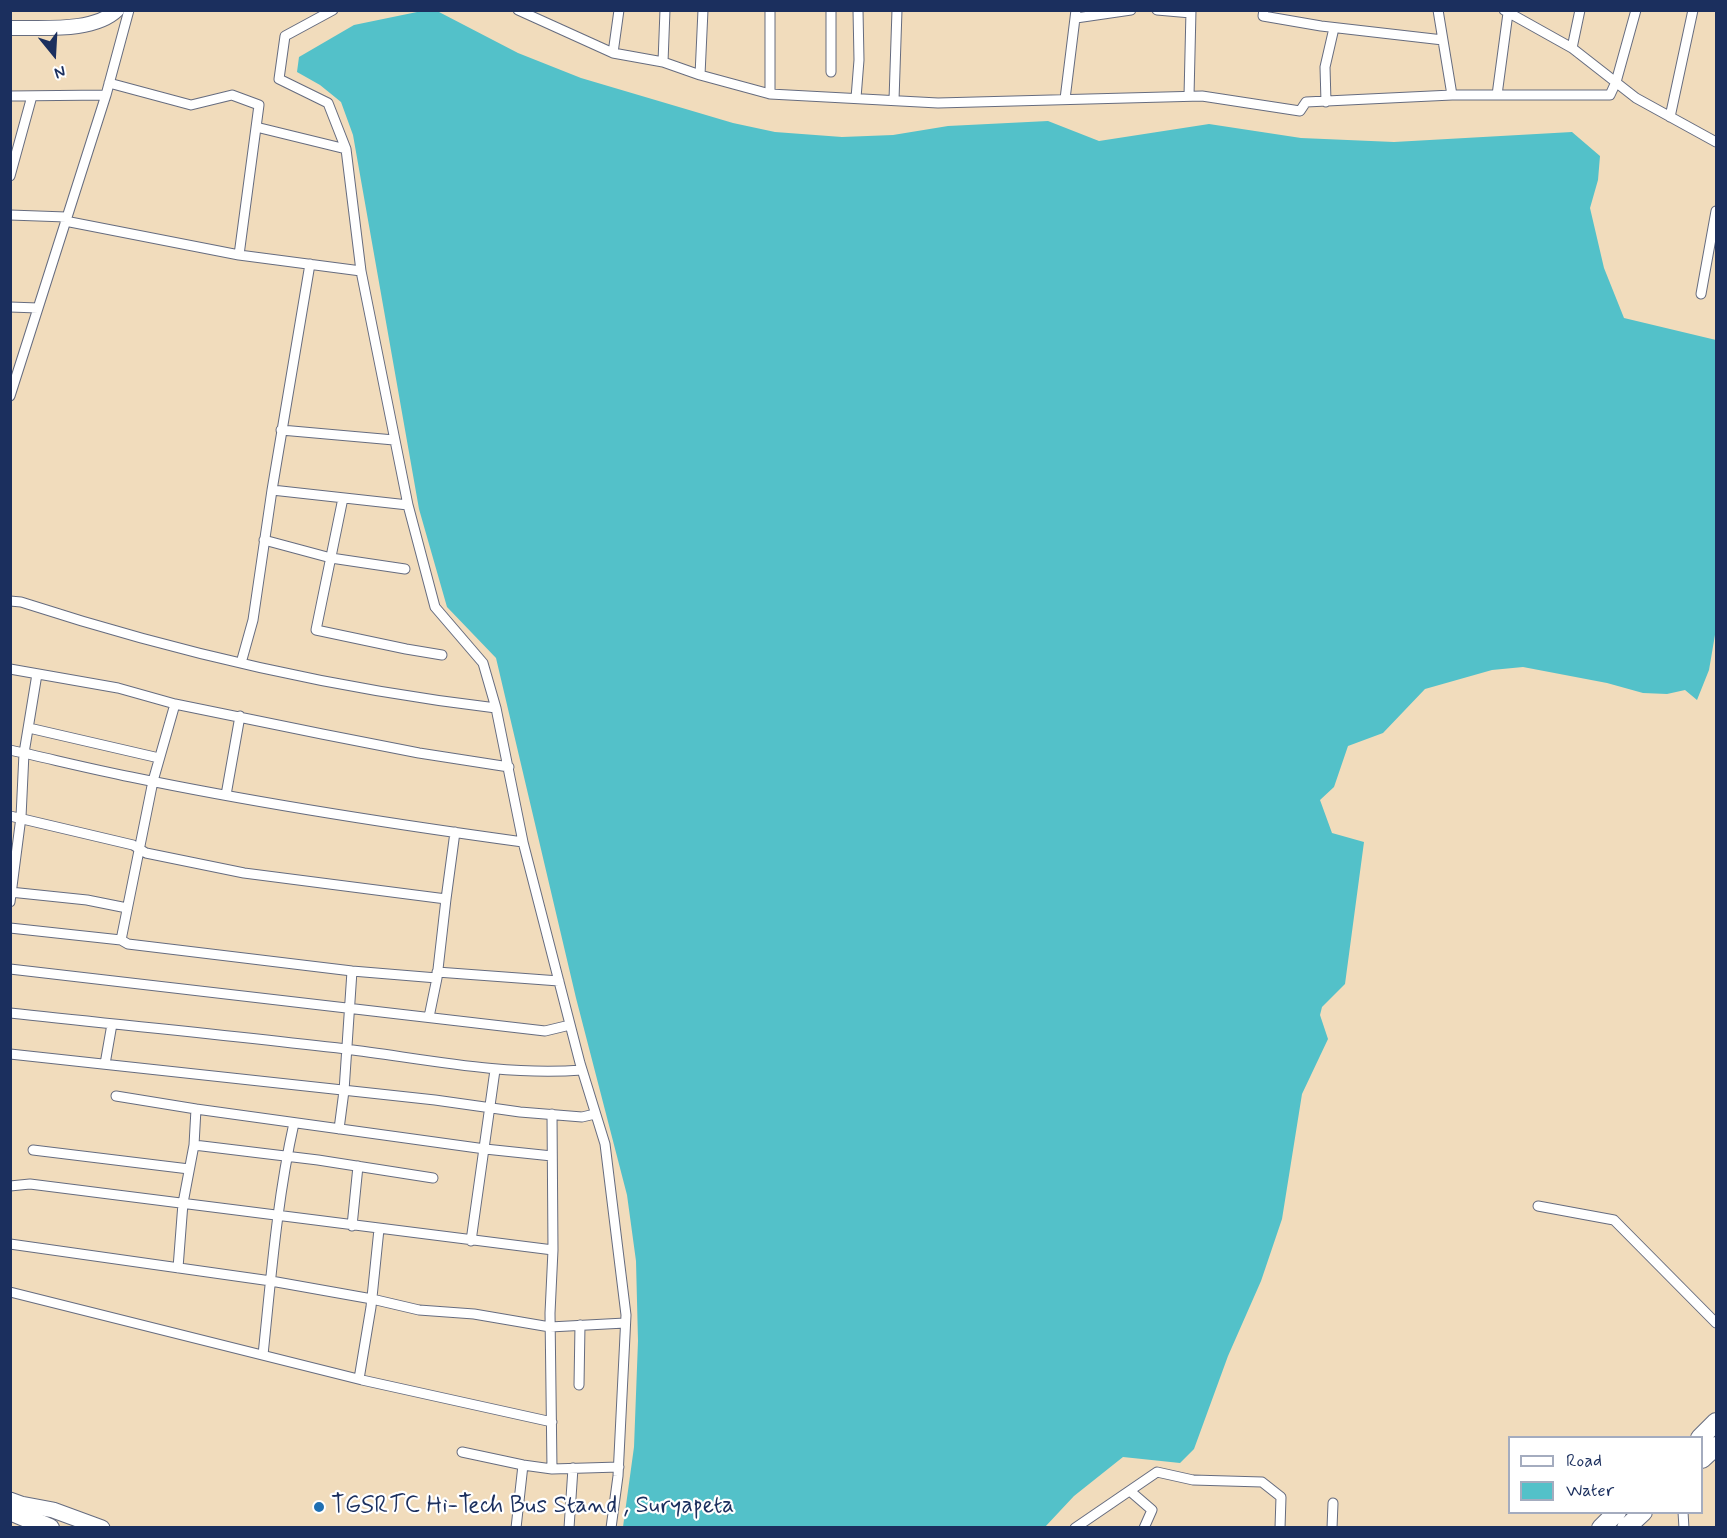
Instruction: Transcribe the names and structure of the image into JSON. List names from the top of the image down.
{
  "places": ["TGSRTC Hi-Tech Bus Stand , Suryapeta"],
  "legend": ["Road", "Water"],
  "north": "bottom"
}
